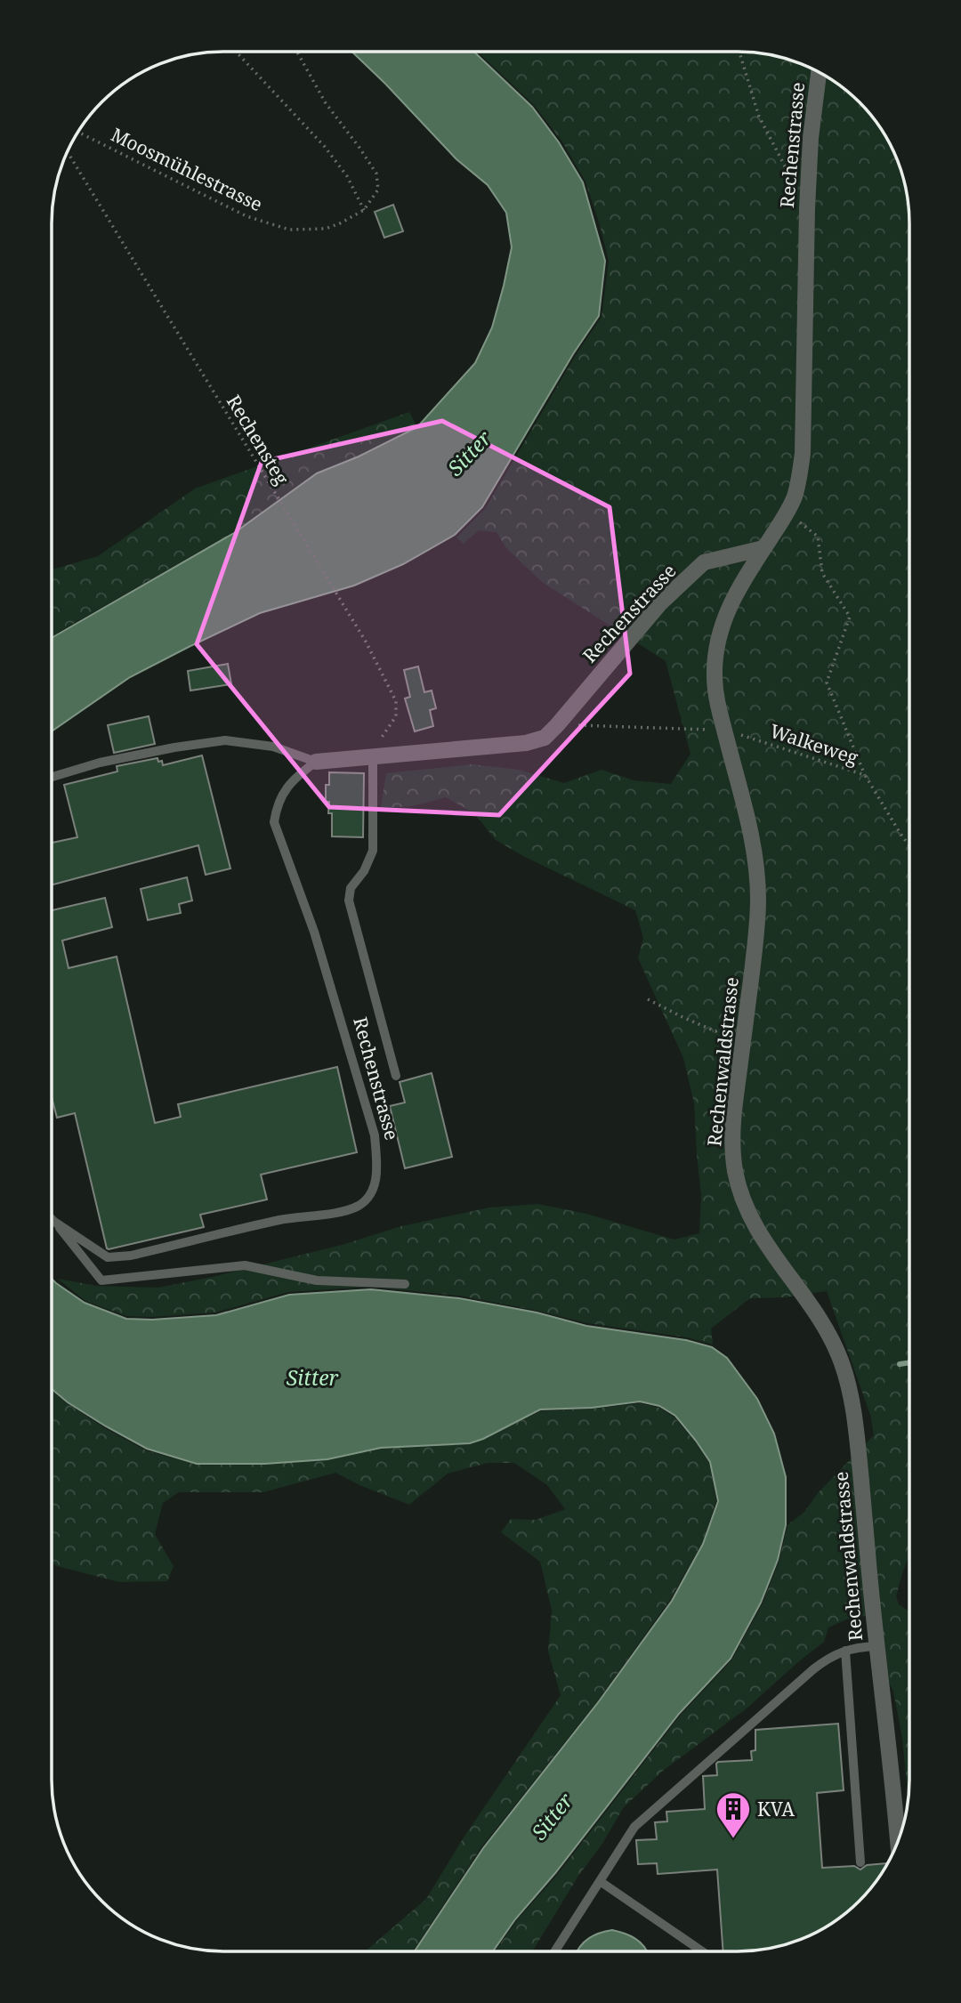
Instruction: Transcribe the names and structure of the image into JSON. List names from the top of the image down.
{
  "streets": {
    "street": ["Rechenstrasse", "Rechenwaldstrasse"],
    "path": ["Moosmühlestrasse", "Rechensteg", "Walkeweg"]
  },
  "crossings": [
    ["Rechenstrasse", "Rechensteg"],
    ["Rechenstrasse", "Rechenwaldstrasse"]
  ],
  "water": ["Sitter"],
  "places": {
    "building": ["KVA"]
  }
}
